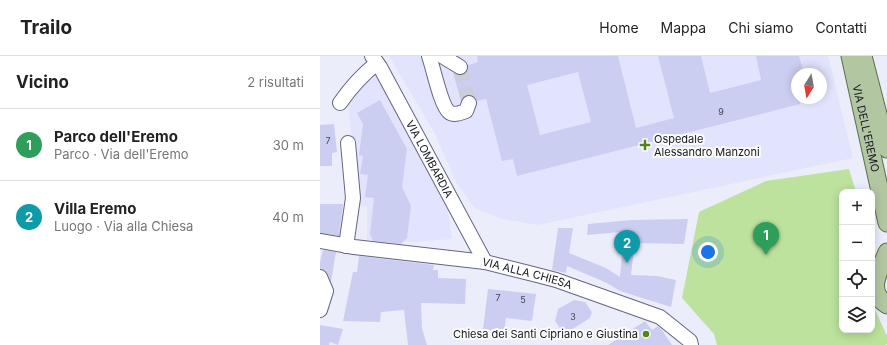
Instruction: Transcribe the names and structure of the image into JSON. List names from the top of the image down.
{
  "streets": {
    "main road": ["VIA DELL'EREMO"],
    "street": ["VIA LOMBARDIA", "VIA ALLA CHIESA"]
  },
  "crossings": [
    ["VIA LOMBARDIA", "VIA ALLA CHIESA"]
  ],
  "places": {
    "health": ["Ospedale Alessandro Manzoni"],
    "other": ["Chiesa dei Santi Cipriano e Giustina"]
  },
  "house_numbers": [
    "9",
    "7",
    "7",
    "5",
    "3"
  ],
  "north": "bottom",
  "page": {
    "header": "Trailo",
    "nav": [
      "Home",
      "Mappa",
      "Chi siamo",
      "Contatti"
    ],
    "heading": ["Vicino", "2 risultati"],
    "list": [
      {
        "mark": "1",
        "name": "Parco dell'Eremo",
        "note": "Parco · Via dell'Eremo",
        "value": "30 m"
      },
      {
        "mark": "2",
        "name": "Villa Eremo",
        "note": "Luogo · Via alla Chiesa",
        "value": "40 m"
      }
    ],
    "map_buttons": ["+", "−"],
    "pins": ["1", "2"]
  }
}
